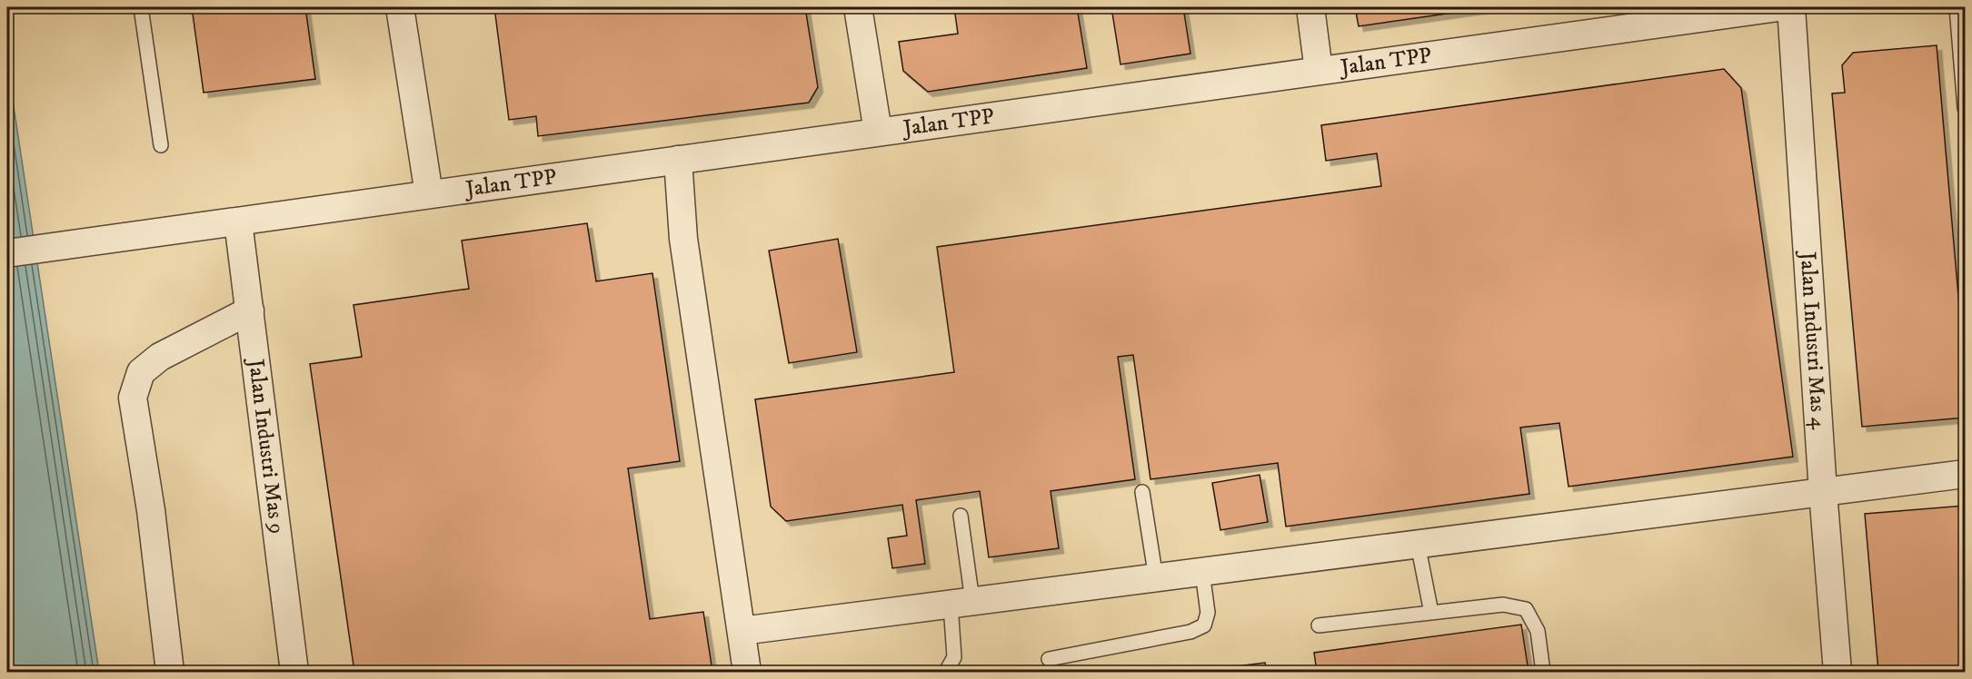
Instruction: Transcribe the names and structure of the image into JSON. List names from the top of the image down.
{
  "streets": {
    "street": ["Jalan TPP", "Jalan Industri Mas 4", "Jalan Industri Mas 9"]
  },
  "crossings": [
    ["Jalan TPP", "Jalan Industri Mas 9"]
  ]
}
